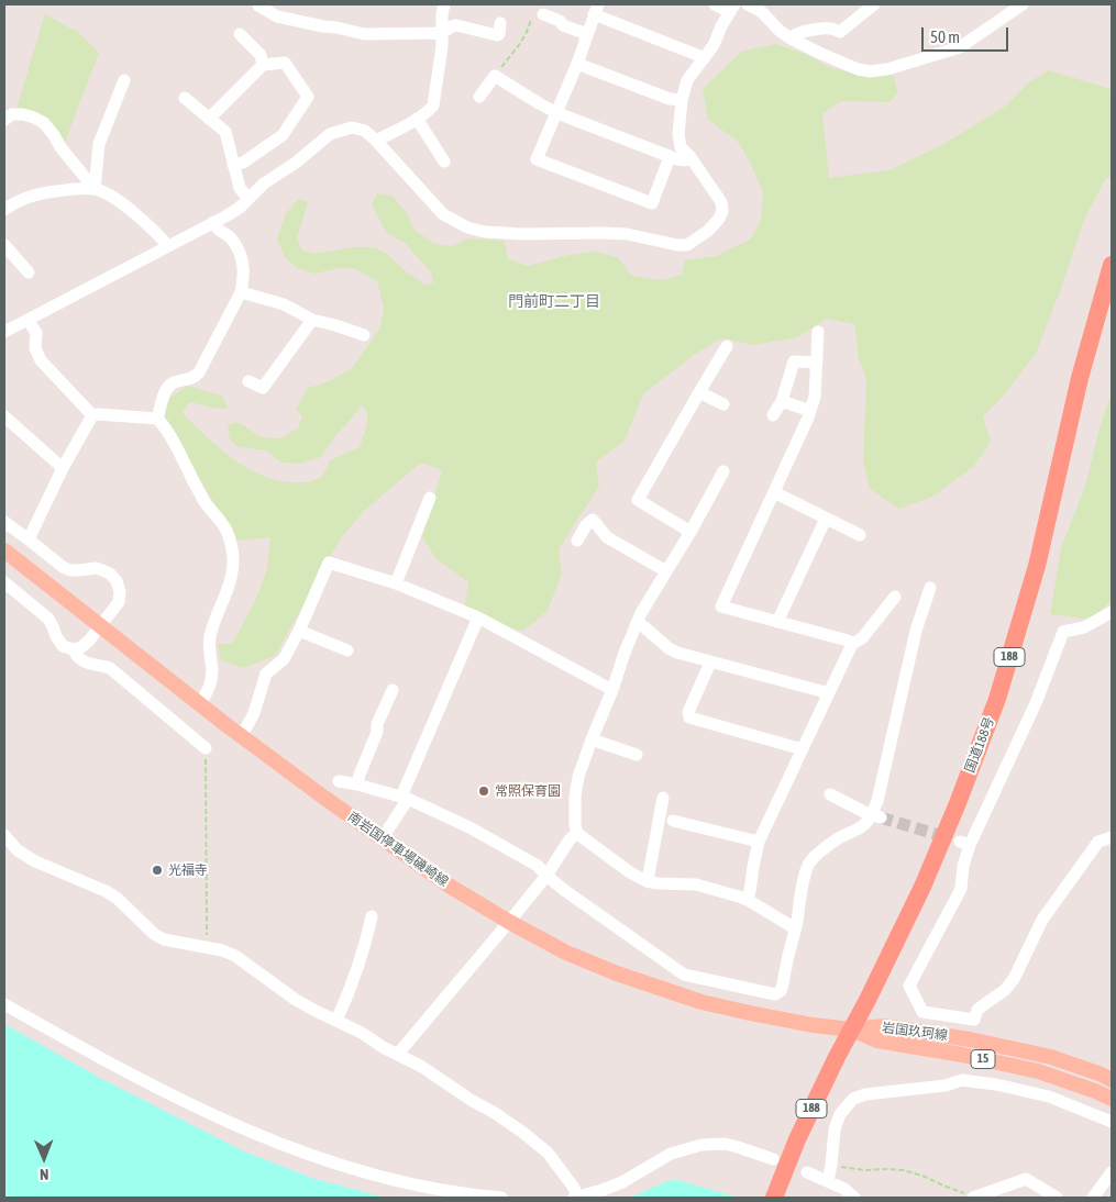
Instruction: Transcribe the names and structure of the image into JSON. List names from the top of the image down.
{
  "streets": {
    "highway": ["188", "国道188号"],
    "main road": ["南岩国停車場磯崎線", "岩国玖珂線", "15"]
  },
  "crossings": [
    ["国道188号", "南岩国停車場磯崎線"],
    ["国道188号", "岩国玖珂線"],
    ["南岩国停車場磯崎線", "岩国玖珂線"]
  ],
  "districts": ["門前町二丁目"],
  "places": ["常照保育園", "光福寺"],
  "scale_bar": "50 m",
  "north": "bottom"
}
